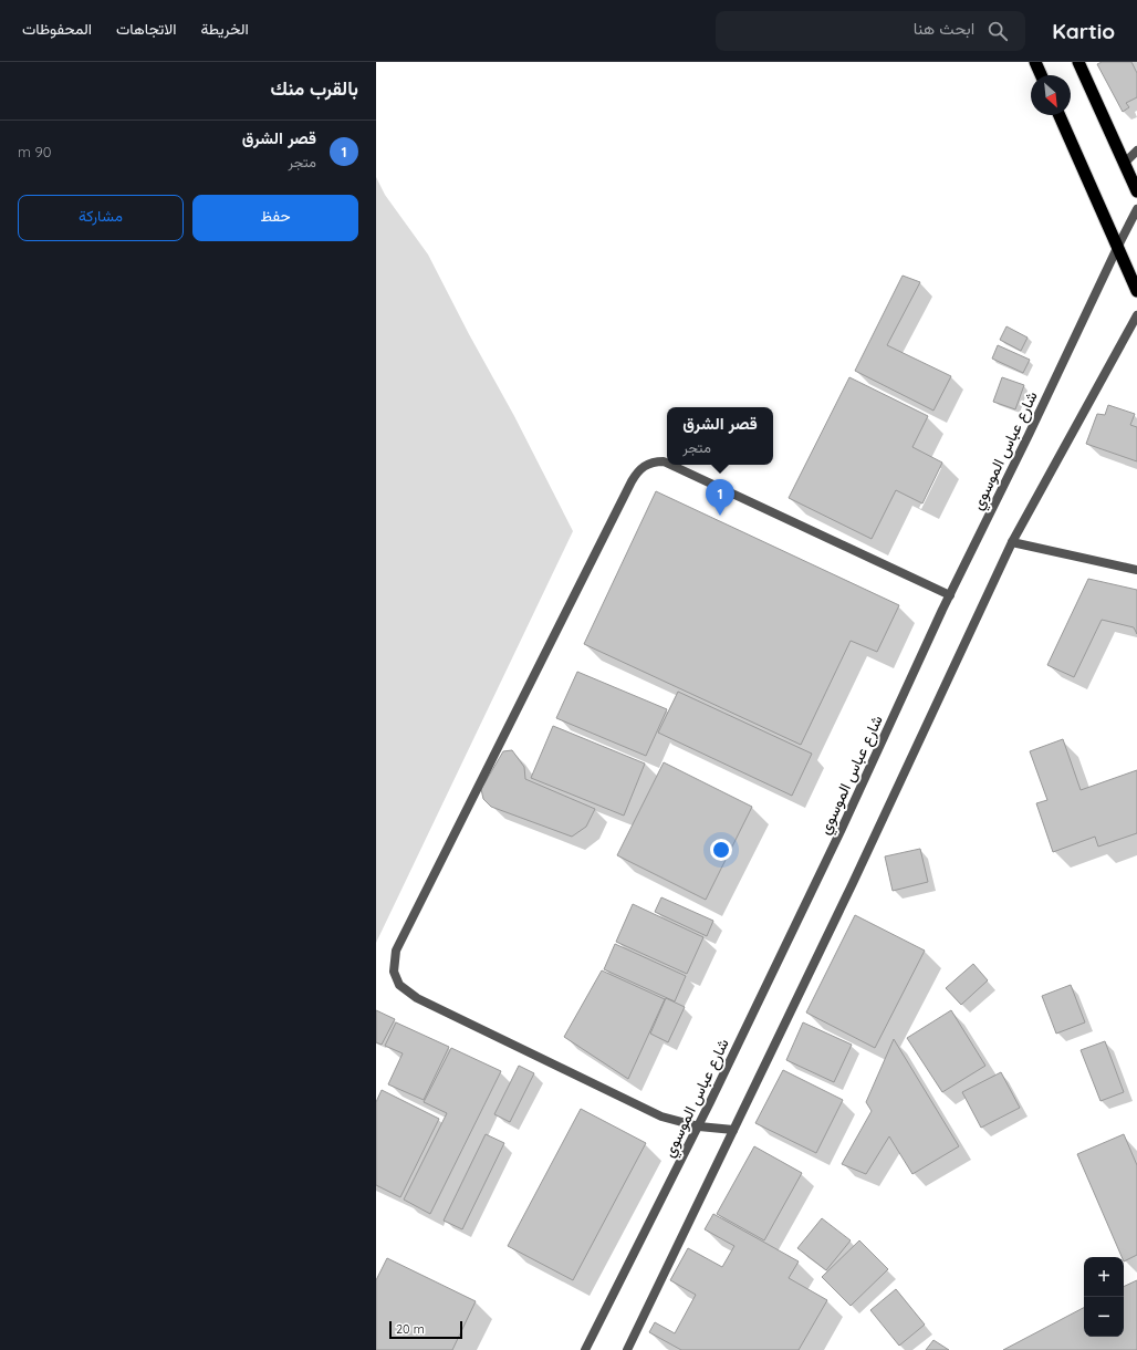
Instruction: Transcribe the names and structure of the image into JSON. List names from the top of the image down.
{
  "streets": {
    "street": ["شارع عباس الموسوي"]
  },
  "scale_bar": "20 m",
  "north": "bottom right",
  "page": {
    "header": "Kartio",
    "search": "ابحث هنا",
    "nav": ["الخريطة", "الاتجاهات", "المحفوظات"],
    "heading": "بالقرب منك",
    "list": [
      {
        "mark": "1",
        "name": "قصر الشرق",
        "note": "متجر",
        "value": "90 m"
      }
    ],
    "buttons": ["حفظ", "مشاركة"],
    "popup": ["قصر الشرق", "متجر"],
    "pins": "1",
    "map_buttons": ["+", "−"],
    "scale": "20 m"
  }
}
